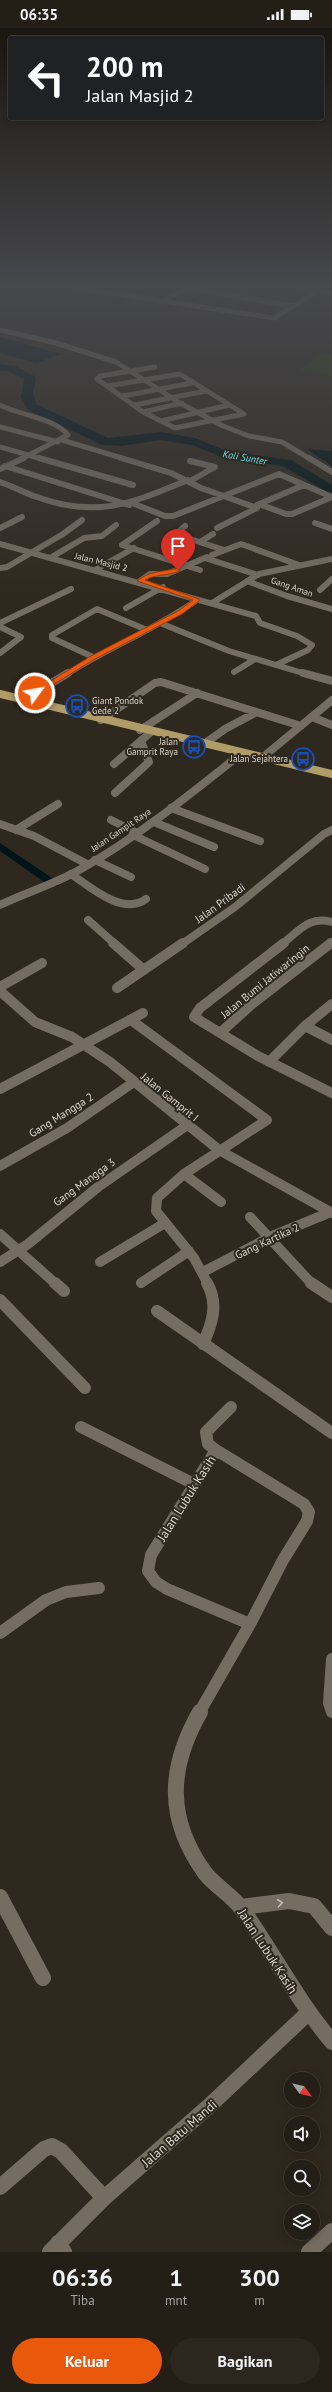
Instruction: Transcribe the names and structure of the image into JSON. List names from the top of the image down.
{
  "streets": {
    "street": [
      "Jalan Masjid 2",
      "Gang Aman",
      "Jalan Gampit Raya",
      "Jalan Pribadi",
      "Jalan Bumi Jatiwaringin",
      "Jalan Gamprit I",
      "Gang Mangga 2",
      "Gang Mangga 3",
      "Gang Kartika 2",
      "Jalan Lubuk Kasih",
      "Jalan Batu Mandi"
    ]
  },
  "crossings": [
    ["Jalan Gamprit I", "Gang Mangga 2"],
    ["Jalan Gamprit I", "Gang Mangga 3"],
    ["Jalan Gamprit I", "Gang Kartika 2"],
    ["Jalan Lubuk Kasih", "Jalan Batu Mandi"]
  ],
  "water": ["Kali Sunter"],
  "places": {
    "bus stop": ["Giant Pondok Gede 2", "Jalan Gamprit Raya", "Jalan Sejahtera"]
  },
  "north": "bottom right",
  "page": {
    "status": "06:35",
    "turn": ["200 m", "Jalan Masjid 2"],
    "eta": [
      "06:36",
      "Tiba",
      "1",
      "mnt",
      "300",
      "m"
    ],
    "buttons": ["Keluar", "Bagikan"]
  }
}
